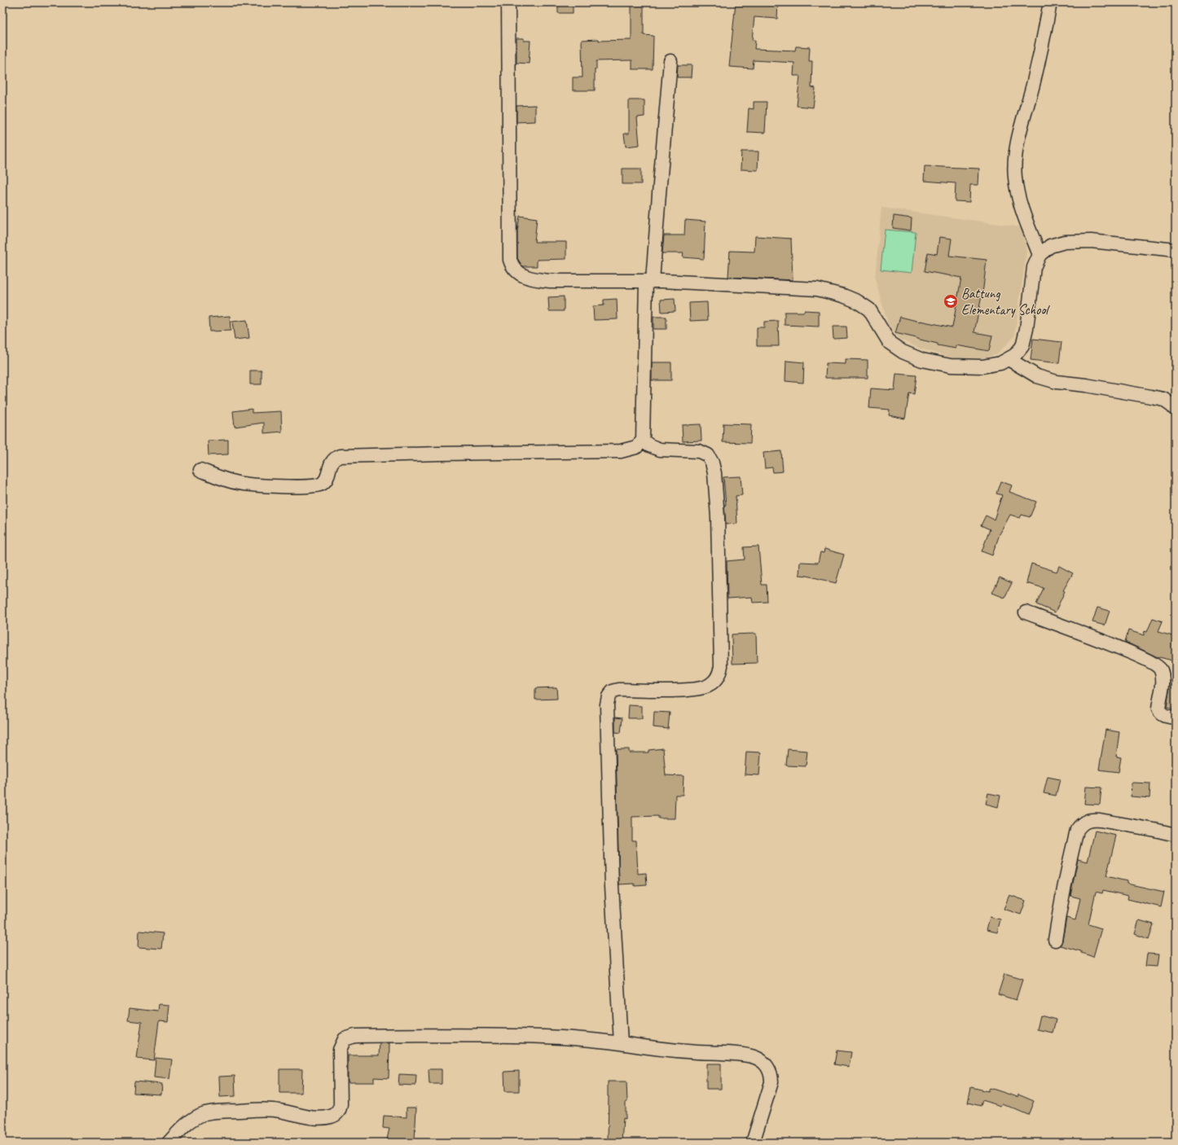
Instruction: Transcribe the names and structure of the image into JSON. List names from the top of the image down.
{
  "places": {
    "school or university": ["Battung Elementary School"]
  }
}
